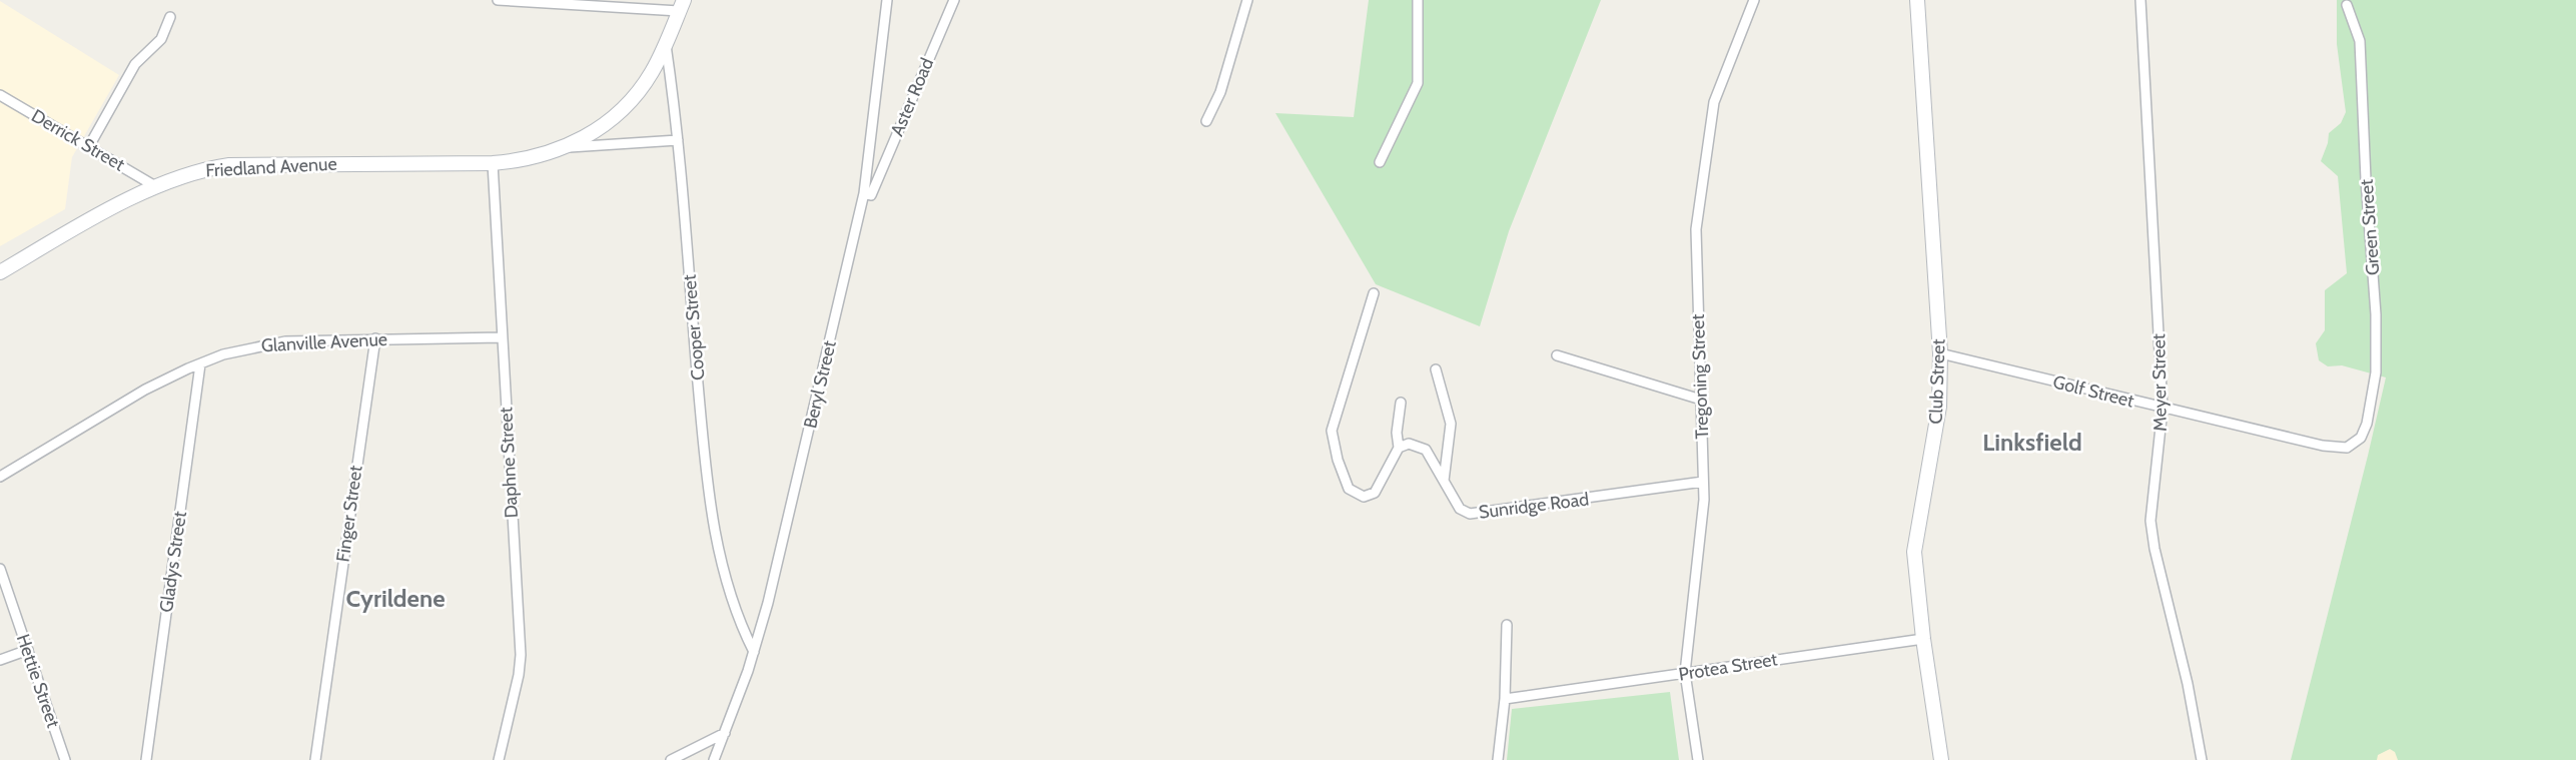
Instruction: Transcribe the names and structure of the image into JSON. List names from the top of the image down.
{
  "streets": {
    "main road": ["Friedland Avenue", "Cooper Street", "Club Street"],
    "street": [
      "Aster Road",
      "Derrick Street",
      "Green Street",
      "Glanville Avenue",
      "Tregoning Street",
      "Meyer Street",
      "Beryl Street",
      "Golf Street",
      "Daphne Street",
      "Sunridge Road",
      "Finger Street",
      "Gladys Street",
      "Protea Street",
      "Hettie Street"
    ]
  },
  "crossings": [
    ["Aster Road", "Beryl Street"],
    ["Derrick Street", "Friedland Avenue"],
    ["Friedland Avenue", "Cooper Street"],
    ["Friedland Avenue", "Daphne Street"],
    ["Green Street", "Golf Street"],
    ["Cooper Street", "Beryl Street"],
    ["Glanville Avenue", "Daphne Street"],
    ["Glanville Avenue", "Finger Street"],
    ["Glanville Avenue", "Gladys Street"],
    ["Tregoning Street", "Sunridge Road"],
    ["Tregoning Street", "Protea Street"],
    ["Club Street", "Golf Street"],
    ["Club Street", "Protea Street"],
    ["Meyer Street", "Golf Street"]
  ],
  "districts": ["Linksfield", "Cyrildene"]
}
